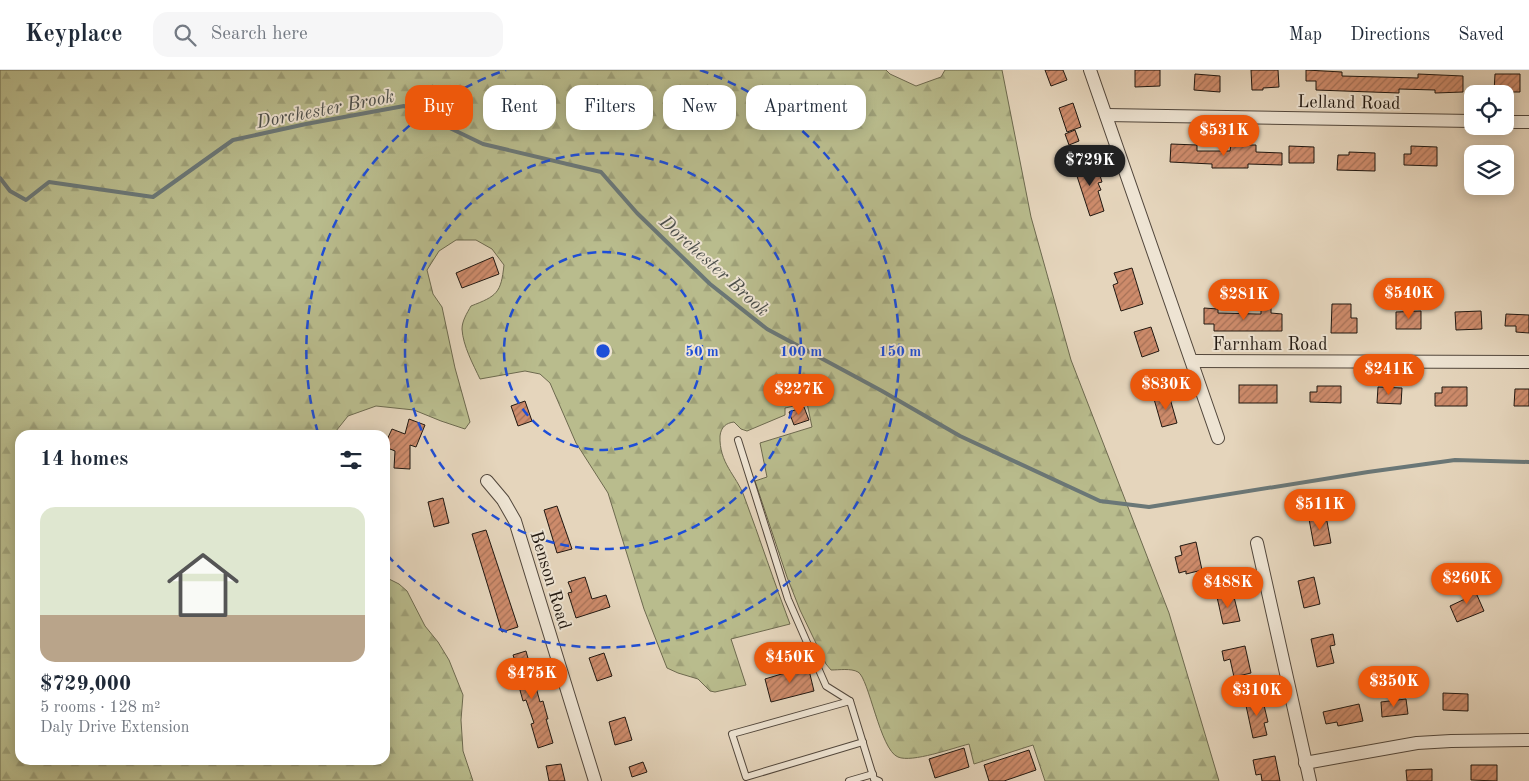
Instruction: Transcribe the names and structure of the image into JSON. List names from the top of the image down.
{
  "streets": {
    "street": ["Lelland Road", "Farnham Road", "Benson Road"]
  },
  "water": ["Dorchester Brook"],
  "page": {
    "header": "Keyplace",
    "search": "Search here",
    "nav": ["Map", "Directions", "Saved"],
    "chip": [
      "Buy",
      "Rent",
      "Filters",
      "New",
      "Apartment"
    ],
    "price": [
      "$531K",
      "$729K",
      "$540K",
      "$281K",
      "$241K",
      "$830K",
      "$227K",
      "$511K",
      "$260K",
      "$488K",
      "$450K",
      "$475K",
      "$350K",
      "$310K"
    ],
    "heading": "14 homes",
    "list": [
      {
        "name": "$729,000",
        "note": "5 rooms · 128 m² · Daly Drive Extension"
      }
    ]
  },
  "rings": ["50 m", "100 m", "150 m"]
}
